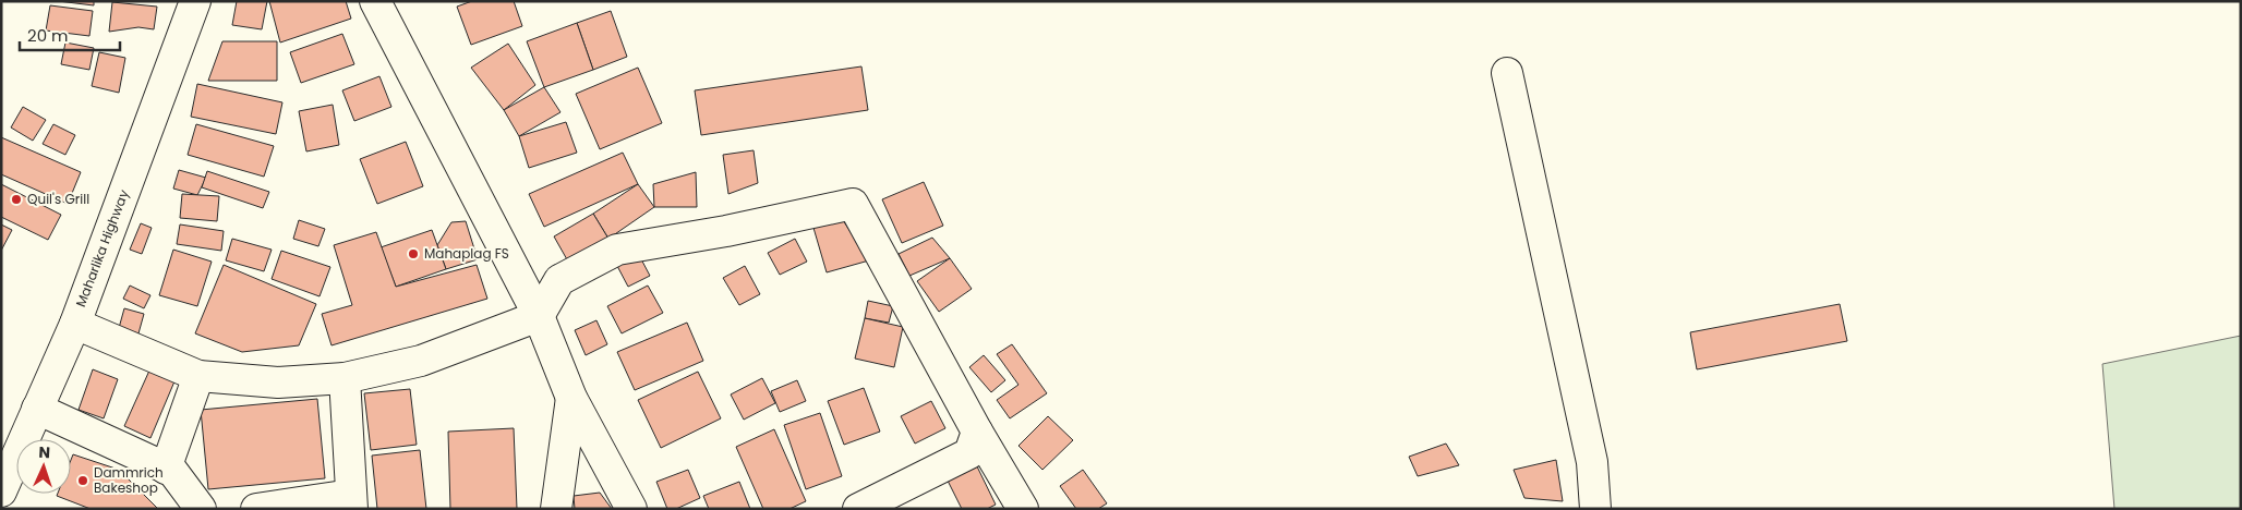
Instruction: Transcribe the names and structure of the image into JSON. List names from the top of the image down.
{
  "streets": {
    "main road": ["Maharlika Highway"]
  },
  "places": ["Quil's Grill", "Mahaplag FS", "Dammrich Bakeshop"],
  "scale_bar": "20 m",
  "north": "top"
}
